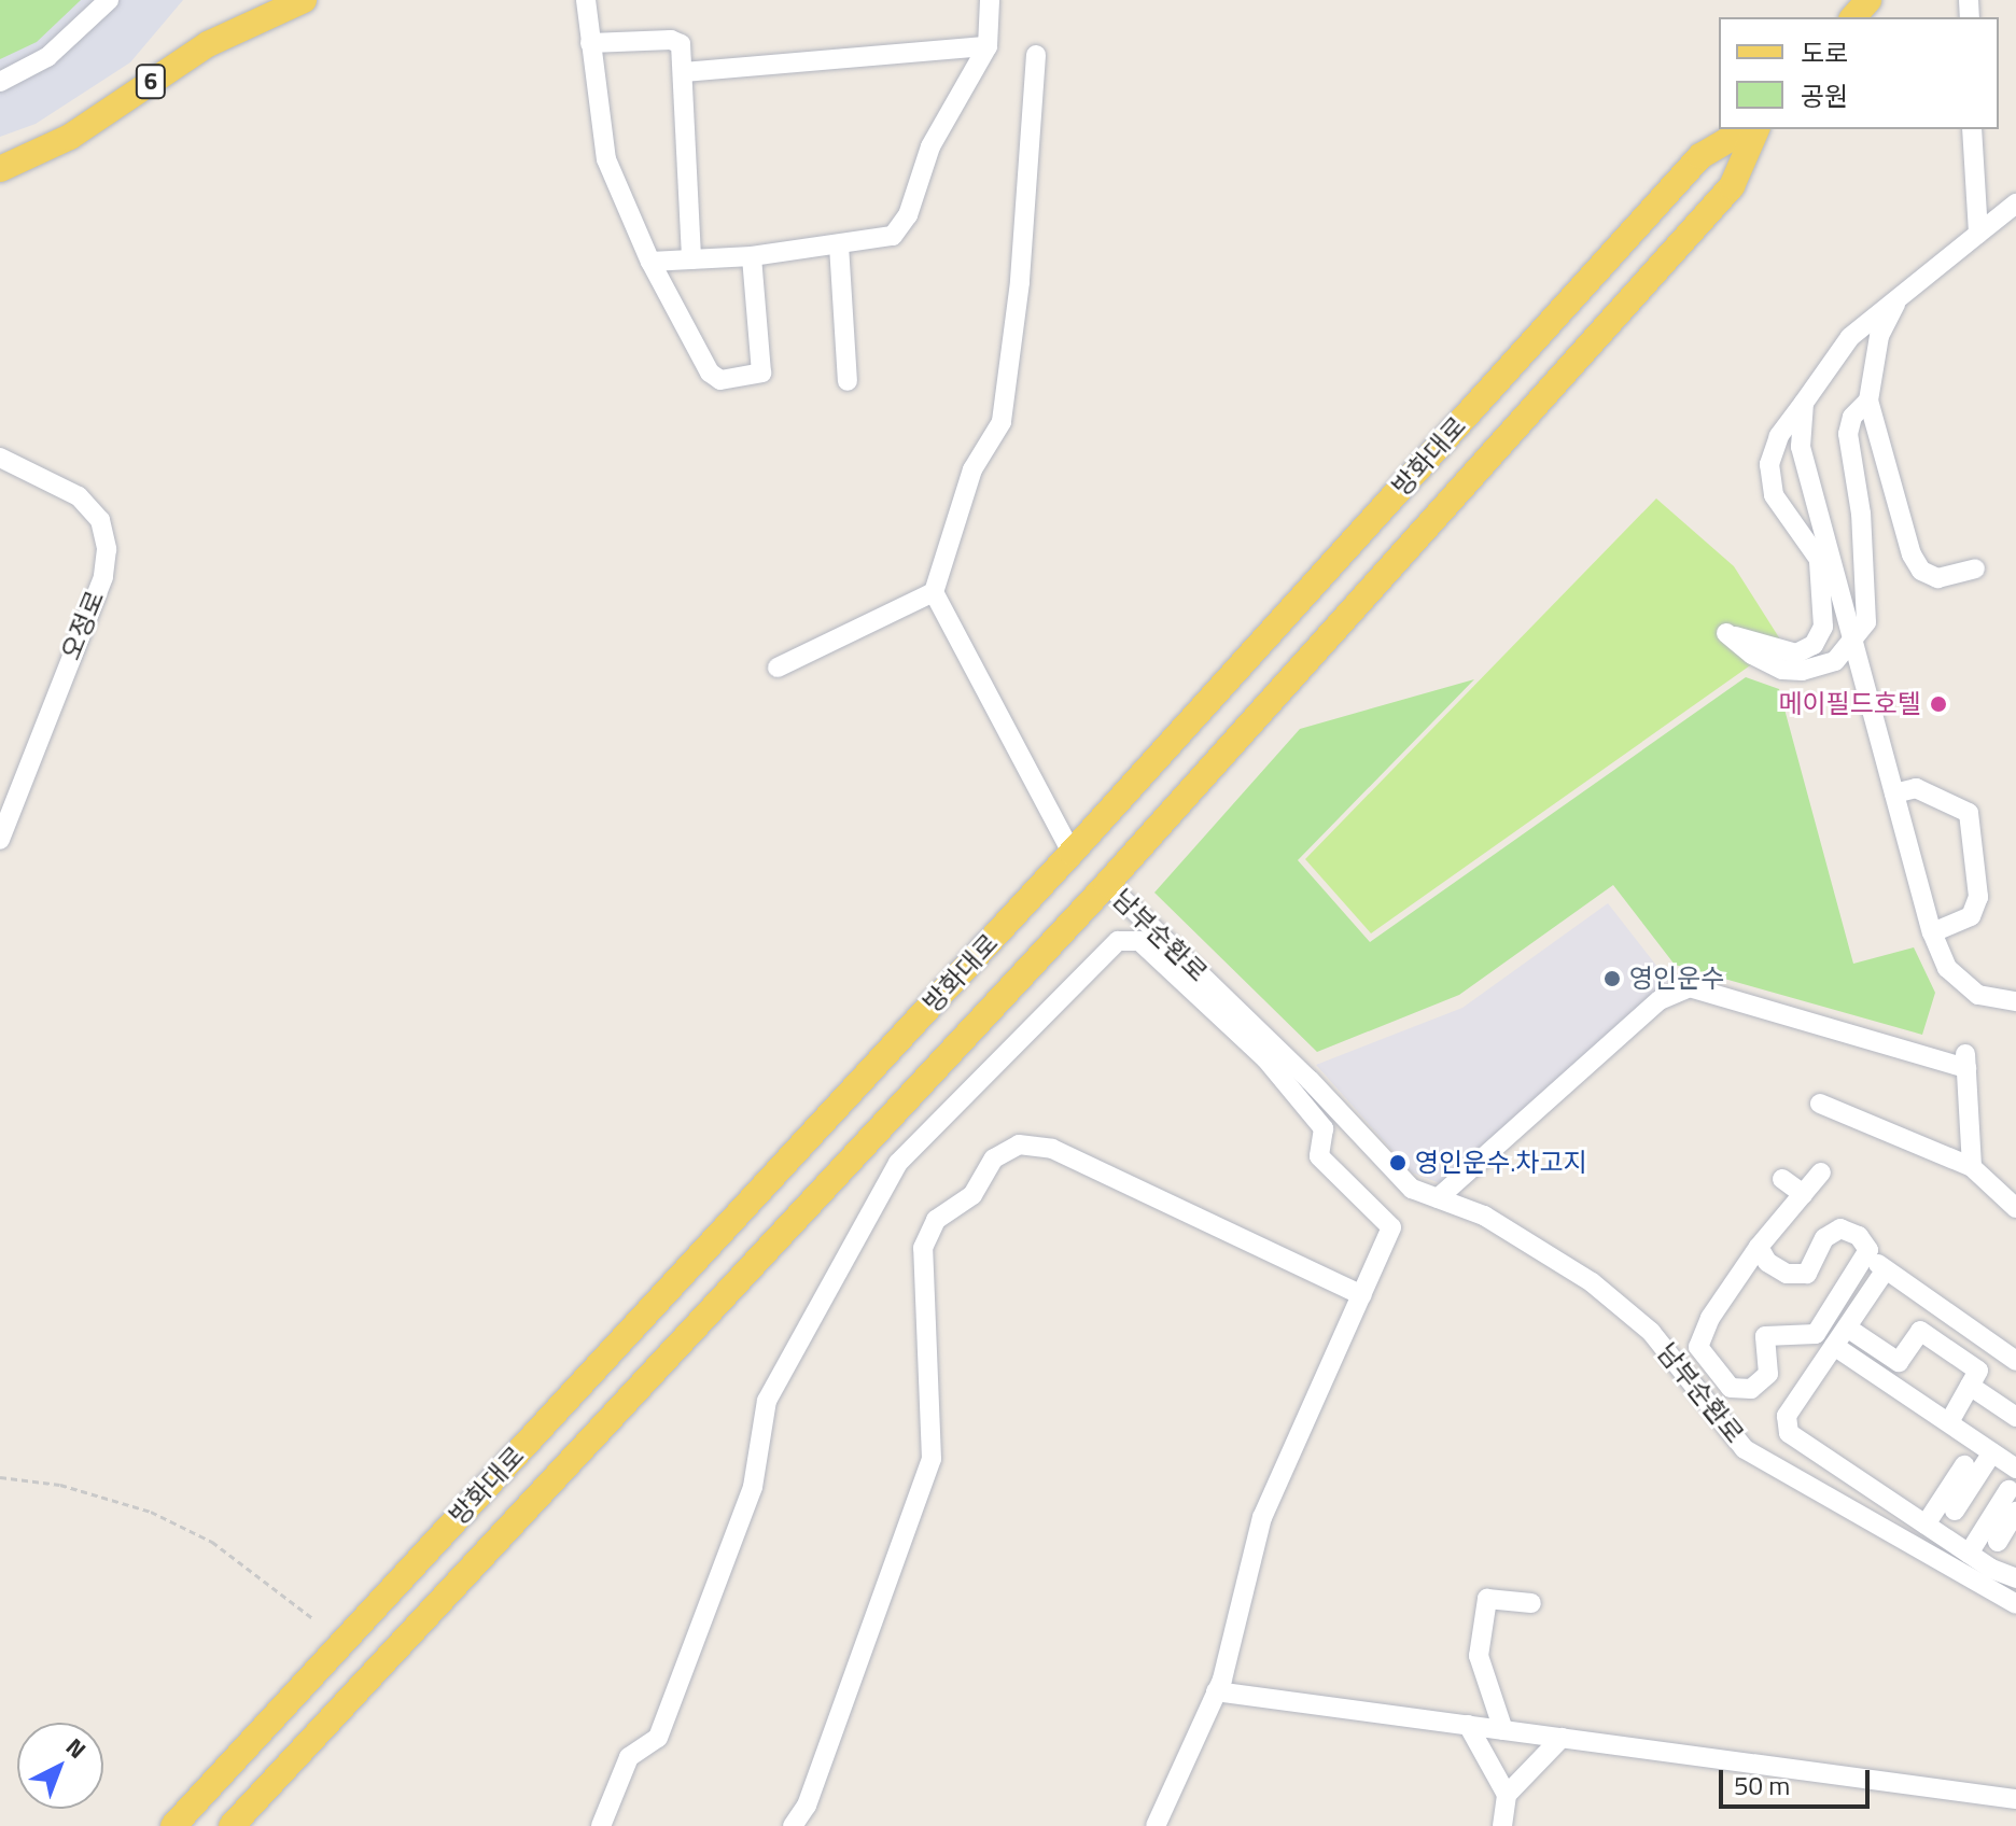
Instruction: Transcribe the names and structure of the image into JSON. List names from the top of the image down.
{
  "streets": {
    "main road": ["6", "방화대로"],
    "street": ["오정로", "남부순환로"]
  },
  "crossings": [
    ["방화대로", "남부순환로"]
  ],
  "places": ["메이필드호텔", "영인운수", "영인운수.차고지"],
  "legend": ["도로", "공원"],
  "scale_bar": "50 m",
  "north": "top right"
}
